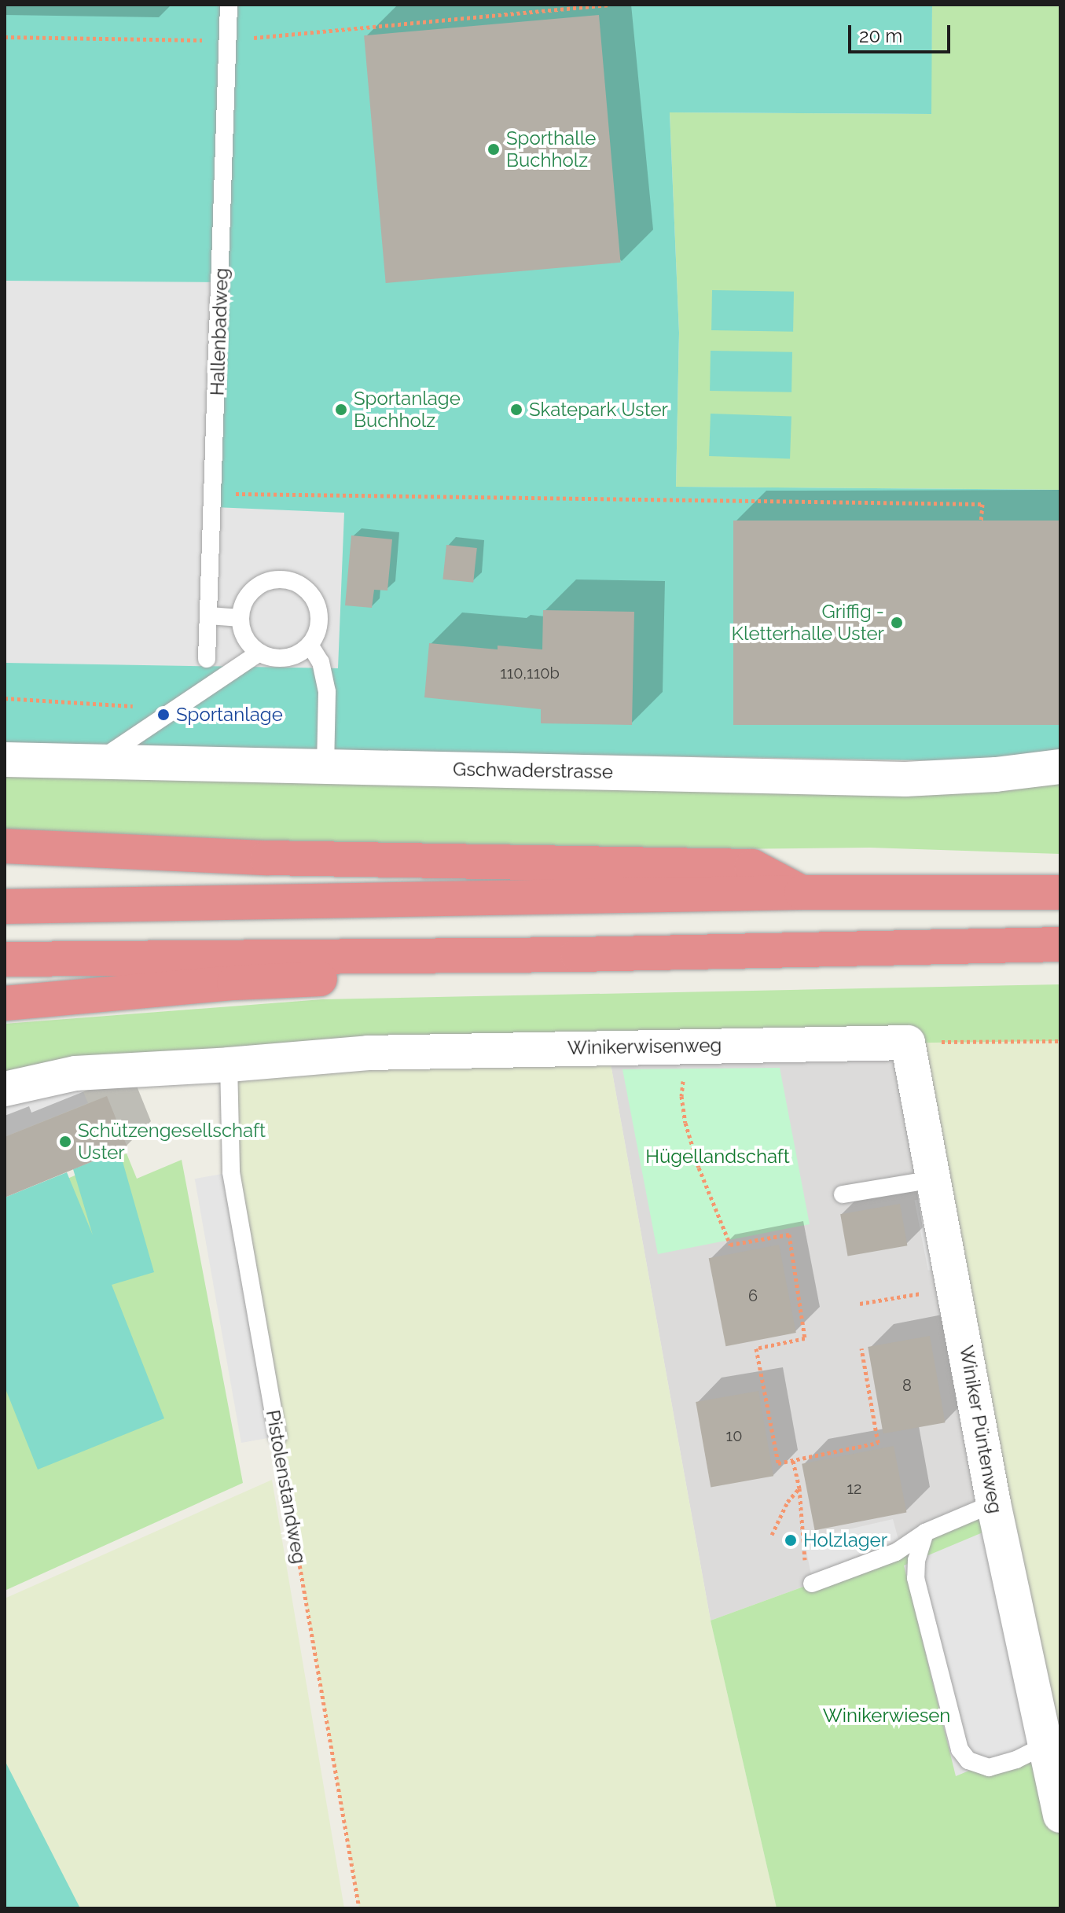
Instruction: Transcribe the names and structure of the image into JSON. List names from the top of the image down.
{
  "streets": {
    "street": ["Gschwaderstrasse", "Winikerwisenweg", "Winiker Püntenweg"],
    "lane": ["Hallenbadweg", "Pistolenstandweg"]
  },
  "crossings": [
    ["Winikerwisenweg", "Winiker Püntenweg"],
    ["Winikerwisenweg", "Pistolenstandweg"]
  ],
  "parks": ["Hügellandschaft", "Winikerwiesen"],
  "places": [
    "Sporthalle Buchholz",
    "Sportanlage Buchholz",
    "Skatepark Uster",
    "Griffig - Kletterhalle Uster",
    "Sportanlage",
    "Schützengesellschaft Uster",
    "Holzlager"
  ],
  "house_numbers": [
    "110,110b",
    "6",
    "8",
    "10",
    "12"
  ],
  "scale_bar": "20 m"
}
